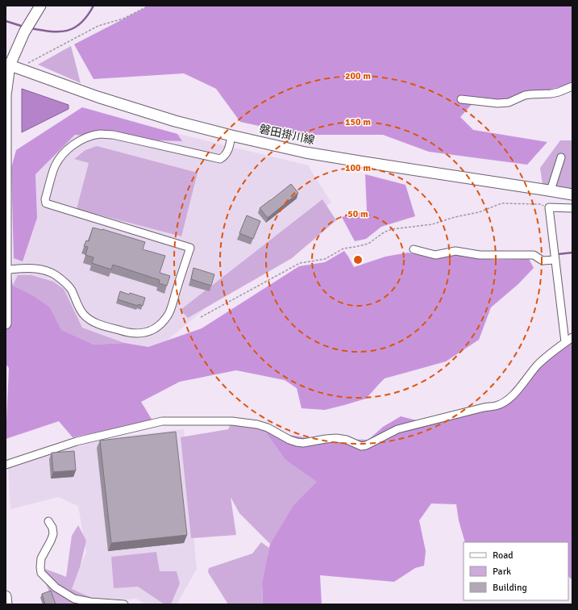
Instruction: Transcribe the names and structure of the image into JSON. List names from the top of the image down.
{
  "streets": {
    "main road": ["磐田掛川線"]
  },
  "legend": ["Road", "Park", "Building"],
  "rings": [
    "200 m",
    "150 m",
    "100 m",
    "50 m"
  ]
}
